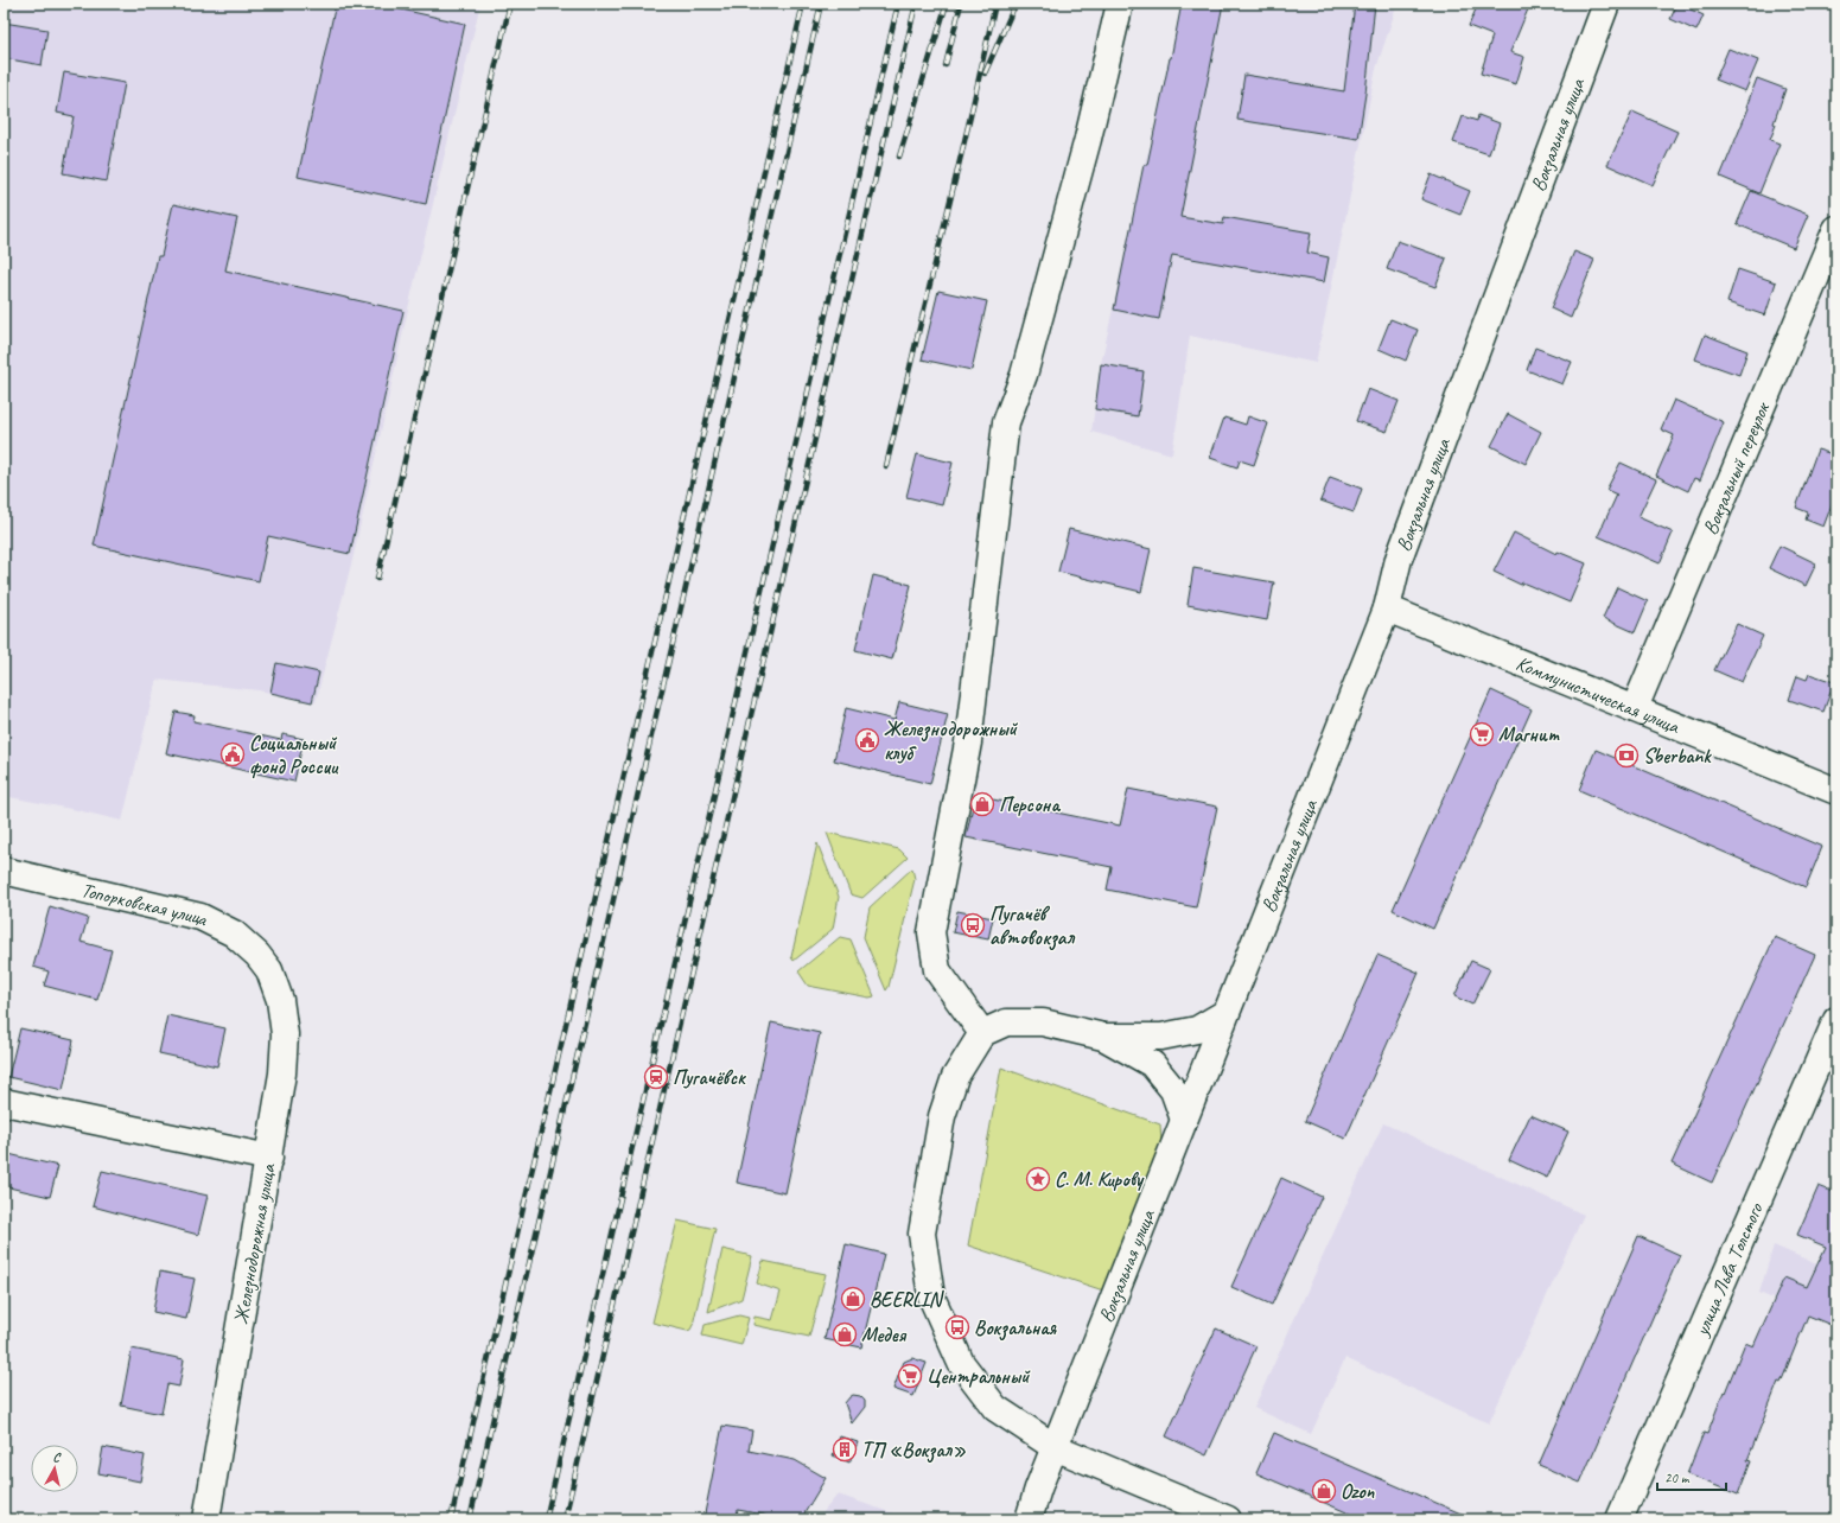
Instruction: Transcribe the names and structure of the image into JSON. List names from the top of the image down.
{
  "streets": {
    "street": [
      "Вокзальная улица",
      "Вокзальный переулок",
      "Коммунистическая улица",
      "Топорковская улица",
      "Железнодорожная улица",
      "улица Льва Толстого"
    ]
  },
  "crossings": [
    ["Вокзальная улица", "Коммунистическая улица"],
    ["Вокзальный переулок", "Коммунистическая улица"],
    ["Топорковская улица", "Железнодорожная улица"]
  ],
  "places": {
    "supermarket": ["Магнит", "Центральный"],
    "public building": ["Железнодорожный клуб", "Социальный фонд России"],
    "bank": ["Sberbank"],
    "shop": [
      "Персона",
      "BEERLIN",
      "Медея",
      "Ozon"
    ],
    "bus stop": ["Пугачёв автовокзал", "Вокзальная"],
    "station": ["Пугачёвск"],
    "place": ["С. М. Кирову"],
    "building": ["ТП «Вокзал»"]
  },
  "scale_bar": "20 m",
  "north": "top"
}
